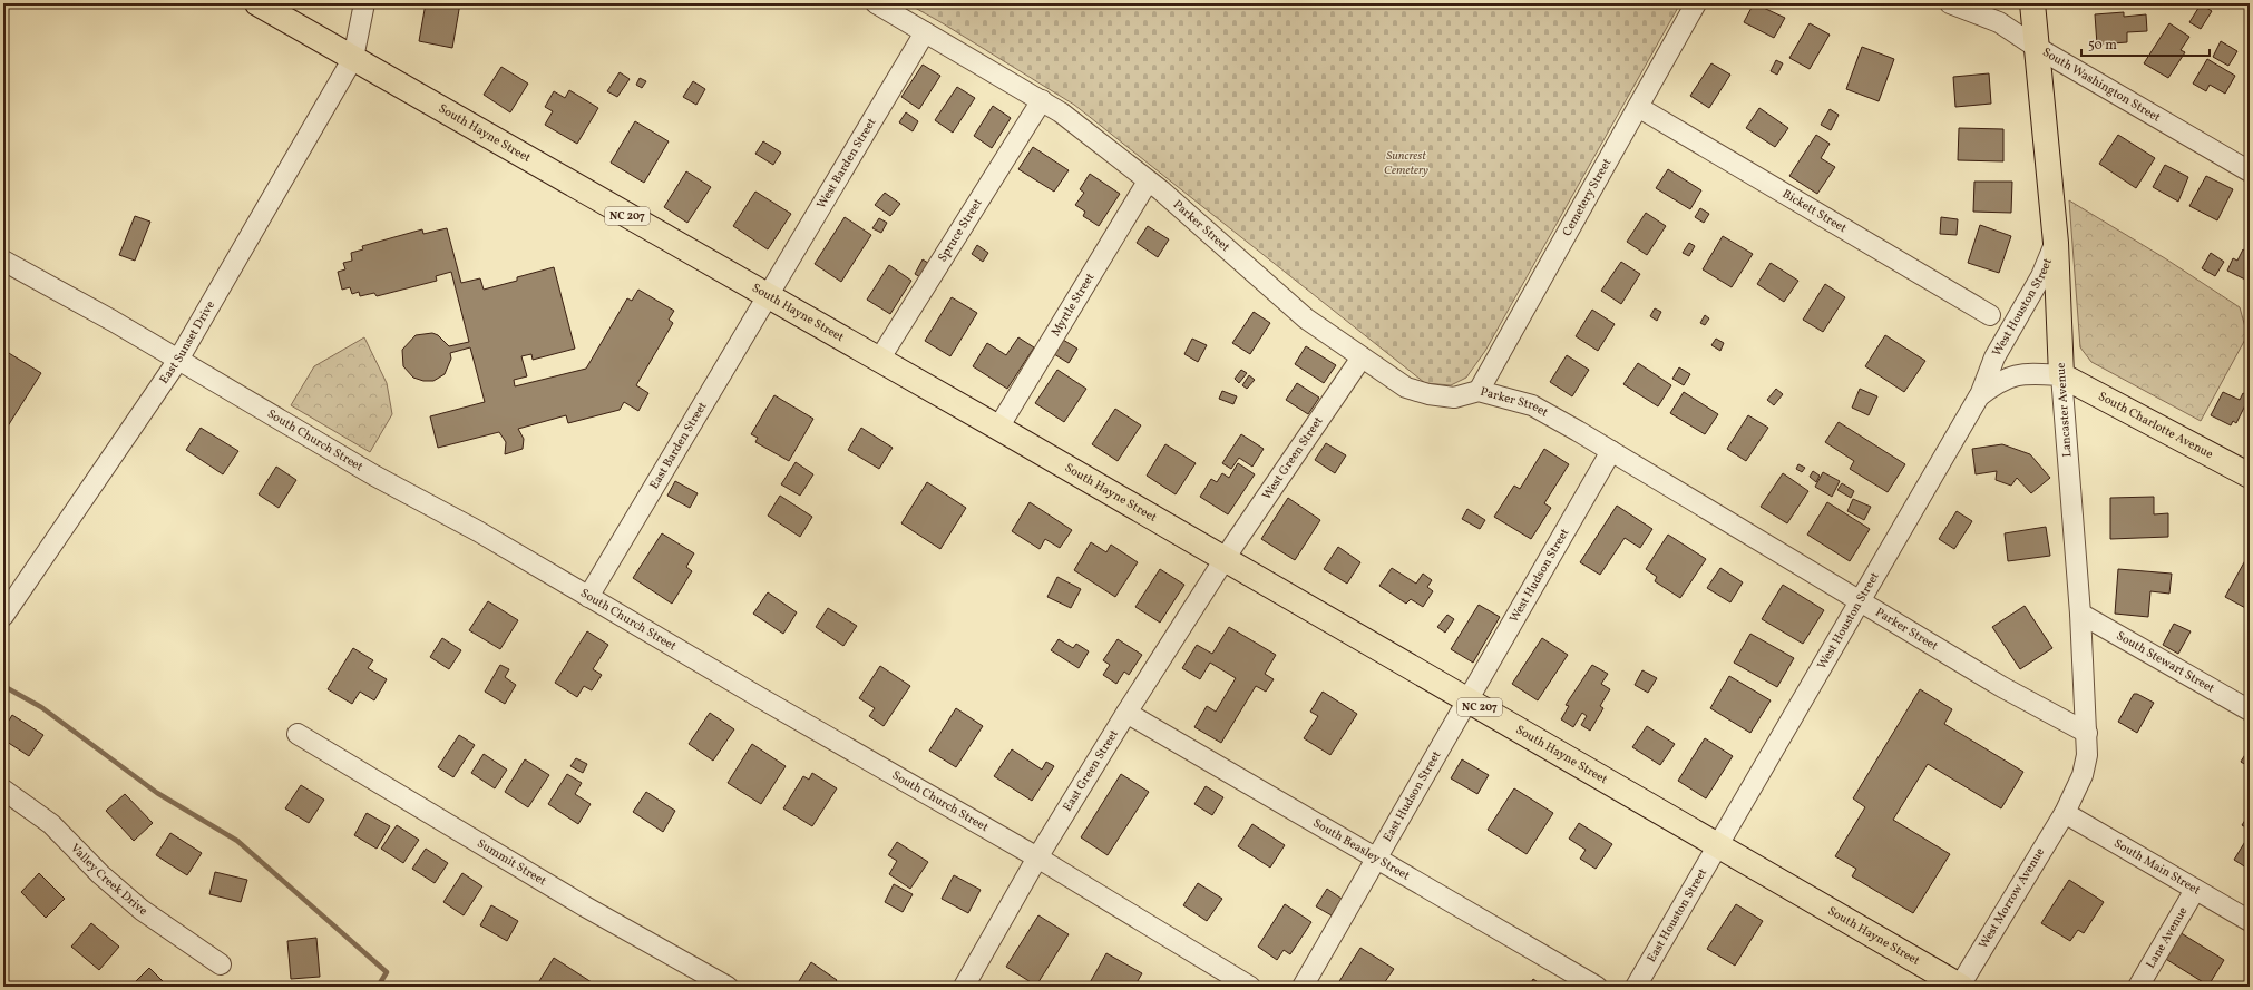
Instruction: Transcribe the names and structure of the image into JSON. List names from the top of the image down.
{
  "streets": {
    "main road": [
      "South Hayne Street",
      "NC 207",
      "Lancaster Avenue",
      "South Charlotte Avenue"
    ],
    "street": [
      "South Washington Street",
      "West Barden Street",
      "Cemetery Street",
      "Bickett Street",
      "Parker Street",
      "Spruce Street",
      "Myrtle Street",
      "West Houston Street",
      "East Sunset Drive",
      "South Church Street",
      "East Barden Street",
      "West Green Street",
      "West Hudson Street",
      "South Stewart Street",
      "East Green Street",
      "East Hudson Street",
      "South Beasley Street",
      "Summit Street",
      "South Main Street",
      "Valley Creek Drive",
      "West Morrow Avenue",
      "East Houston Street",
      "Lane Avenue"
    ]
  },
  "crossings": [
    ["South Washington Street", "Lancaster Avenue"],
    ["South Hayne Street", "West Barden Street"],
    ["South Hayne Street", "Spruce Street"],
    ["South Hayne Street", "Myrtle Street"],
    ["South Hayne Street", "West Houston Street"],
    ["South Hayne Street", "East Sunset Drive"],
    ["South Hayne Street", "East Barden Street"],
    ["South Hayne Street", "West Green Street"],
    ["South Hayne Street", "West Hudson Street"],
    ["South Hayne Street", "East Green Street"],
    ["South Hayne Street", "East Hudson Street"],
    ["South Hayne Street", "West Morrow Avenue"],
    ["South Hayne Street", "East Houston Street"],
    ["West Barden Street", "Parker Street"],
    ["West Barden Street", "East Barden Street"],
    ["Cemetery Street", "Bickett Street"],
    ["Cemetery Street", "Parker Street"],
    ["Parker Street", "Spruce Street"],
    ["Parker Street", "Myrtle Street"],
    ["Parker Street", "West Houston Street"],
    ["Parker Street", "Lancaster Avenue"],
    ["Parker Street", "West Green Street"],
    ["Parker Street", "West Hudson Street"],
    ["West Houston Street", "Lancaster Avenue"],
    ["West Houston Street", "South Charlotte Avenue"],
    ["West Houston Street", "East Houston Street"],
    ["East Sunset Drive", "South Church Street"],
    ["Lancaster Avenue", "South Charlotte Avenue"],
    ["Lancaster Avenue", "South Stewart Street"],
    ["Lancaster Avenue", "South Main Street"],
    ["Lancaster Avenue", "West Morrow Avenue"],
    ["South Church Street", "East Barden Street"],
    ["South Church Street", "East Green Street"],
    ["West Green Street", "East Green Street"],
    ["West Hudson Street", "East Hudson Street"],
    ["East Green Street", "South Beasley Street"],
    ["East Hudson Street", "South Beasley Street"],
    ["South Main Street", "West Morrow Avenue"],
    ["South Main Street", "Lane Avenue"]
  ],
  "parks": ["Suncrest Cemetery"],
  "scale_bar": "50 m"
}
